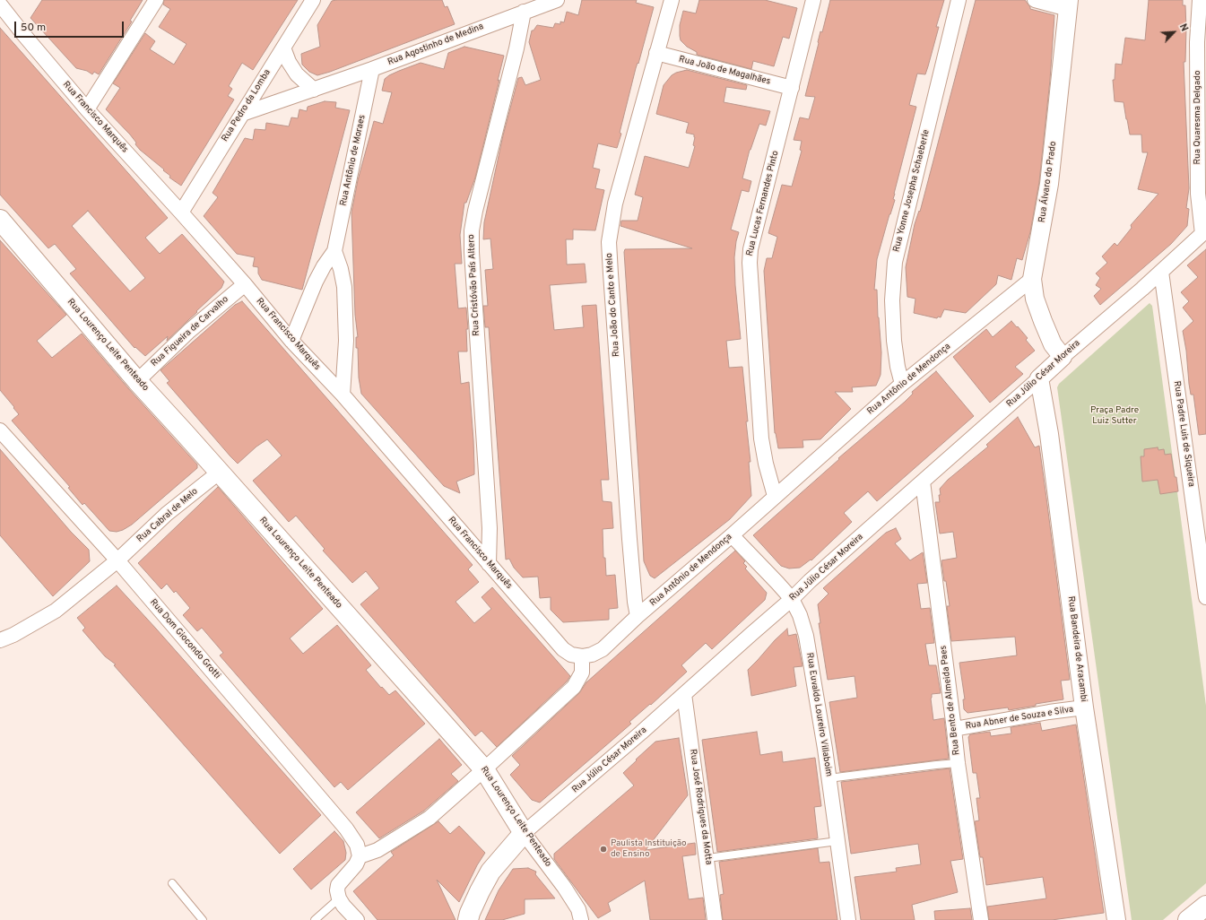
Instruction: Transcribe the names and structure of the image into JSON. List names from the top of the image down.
{
  "streets": {
    "main road": ["Rua Lourenço Leite Penteado", "Rua Júlio César Moreira"],
    "street": [
      "Rua Agostinho de Medina",
      "Rua João de Magalhães",
      "Rua Pedro da Lomba",
      "Rua Francisco Marquês",
      "Rua Quaresma Delgado",
      "Rua Antônio de Moraes",
      "Rua Álvaro do Prado",
      "Rua Yonne Josepha Schaeberle",
      "Rua Lucas Fernandes Pinto",
      "Rua Cristóvão País Altero",
      "Rua João do Canto e Melo",
      "Rua Figueira de Carvalho",
      "Rua Antônio de Mendonça",
      "Rua Padre Luis de Siqueira",
      "Rua Cabral de Melo",
      "Rua Dom Giocondo Grotti",
      "Rua Bandeira de Aracambi",
      "Rua Bento de Almeida Paes",
      "Rua Euvaldo Loureiro Villaboim",
      "Rua Abner de Souza e Silva",
      "Rua José Rodrigues da Motta"
    ]
  },
  "crossings": [
    ["Rua Agostinho de Medina", "Rua Pedro da Lomba"],
    ["Rua Agostinho de Medina", "Rua Antônio de Moraes"],
    ["Rua Agostinho de Medina", "Rua Cristóvão País Altero"],
    ["Rua João de Magalhães", "Rua Lucas Fernandes Pinto"],
    ["Rua João de Magalhães", "Rua João do Canto e Melo"],
    ["Rua Pedro da Lomba", "Rua Francisco Marquês"],
    ["Rua Francisco Marquês", "Rua Antônio de Moraes"],
    ["Rua Francisco Marquês", "Rua Cristóvão País Altero"],
    ["Rua Francisco Marquês", "Rua Figueira de Carvalho"],
    ["Rua Francisco Marquês", "Rua Antônio de Mendonça"],
    ["Rua Quaresma Delgado", "Rua Júlio César Moreira"],
    ["Rua Álvaro do Prado", "Rua Júlio César Moreira"],
    ["Rua Álvaro do Prado", "Rua Antônio de Mendonça"],
    ["Rua Yonne Josepha Schaeberle", "Rua Antônio de Mendonça"],
    ["Rua Lucas Fernandes Pinto", "Rua Antônio de Mendonça"],
    ["Rua João do Canto e Melo", "Rua Antônio de Mendonça"],
    ["Rua Figueira de Carvalho", "Rua Lourenço Leite Penteado"],
    ["Rua Lourenço Leite Penteado", "Rua Júlio César Moreira"],
    ["Rua Lourenço Leite Penteado", "Rua Cabral de Melo"],
    ["Rua Júlio César Moreira", "Rua Padre Luis de Siqueira"],
    ["Rua Júlio César Moreira", "Rua Bandeira de Aracambi"],
    ["Rua Júlio César Moreira", "Rua Bento de Almeida Paes"],
    ["Rua Júlio César Moreira", "Rua Euvaldo Loureiro Villaboim"],
    ["Rua Júlio César Moreira", "Rua José Rodrigues da Motta"],
    ["Rua Antônio de Mendonça", "Rua Euvaldo Loureiro Villaboim"],
    ["Rua Cabral de Melo", "Rua Dom Giocondo Grotti"],
    ["Rua Bandeira de Aracambi", "Rua Abner de Souza e Silva"],
    ["Rua Bento de Almeida Paes", "Rua Abner de Souza e Silva"]
  ],
  "parks": ["Praça Padre Luiz Sutter"],
  "places": ["Paulista Instituição de Ensino"],
  "scale_bar": "50 m",
  "north": "top right"
}
